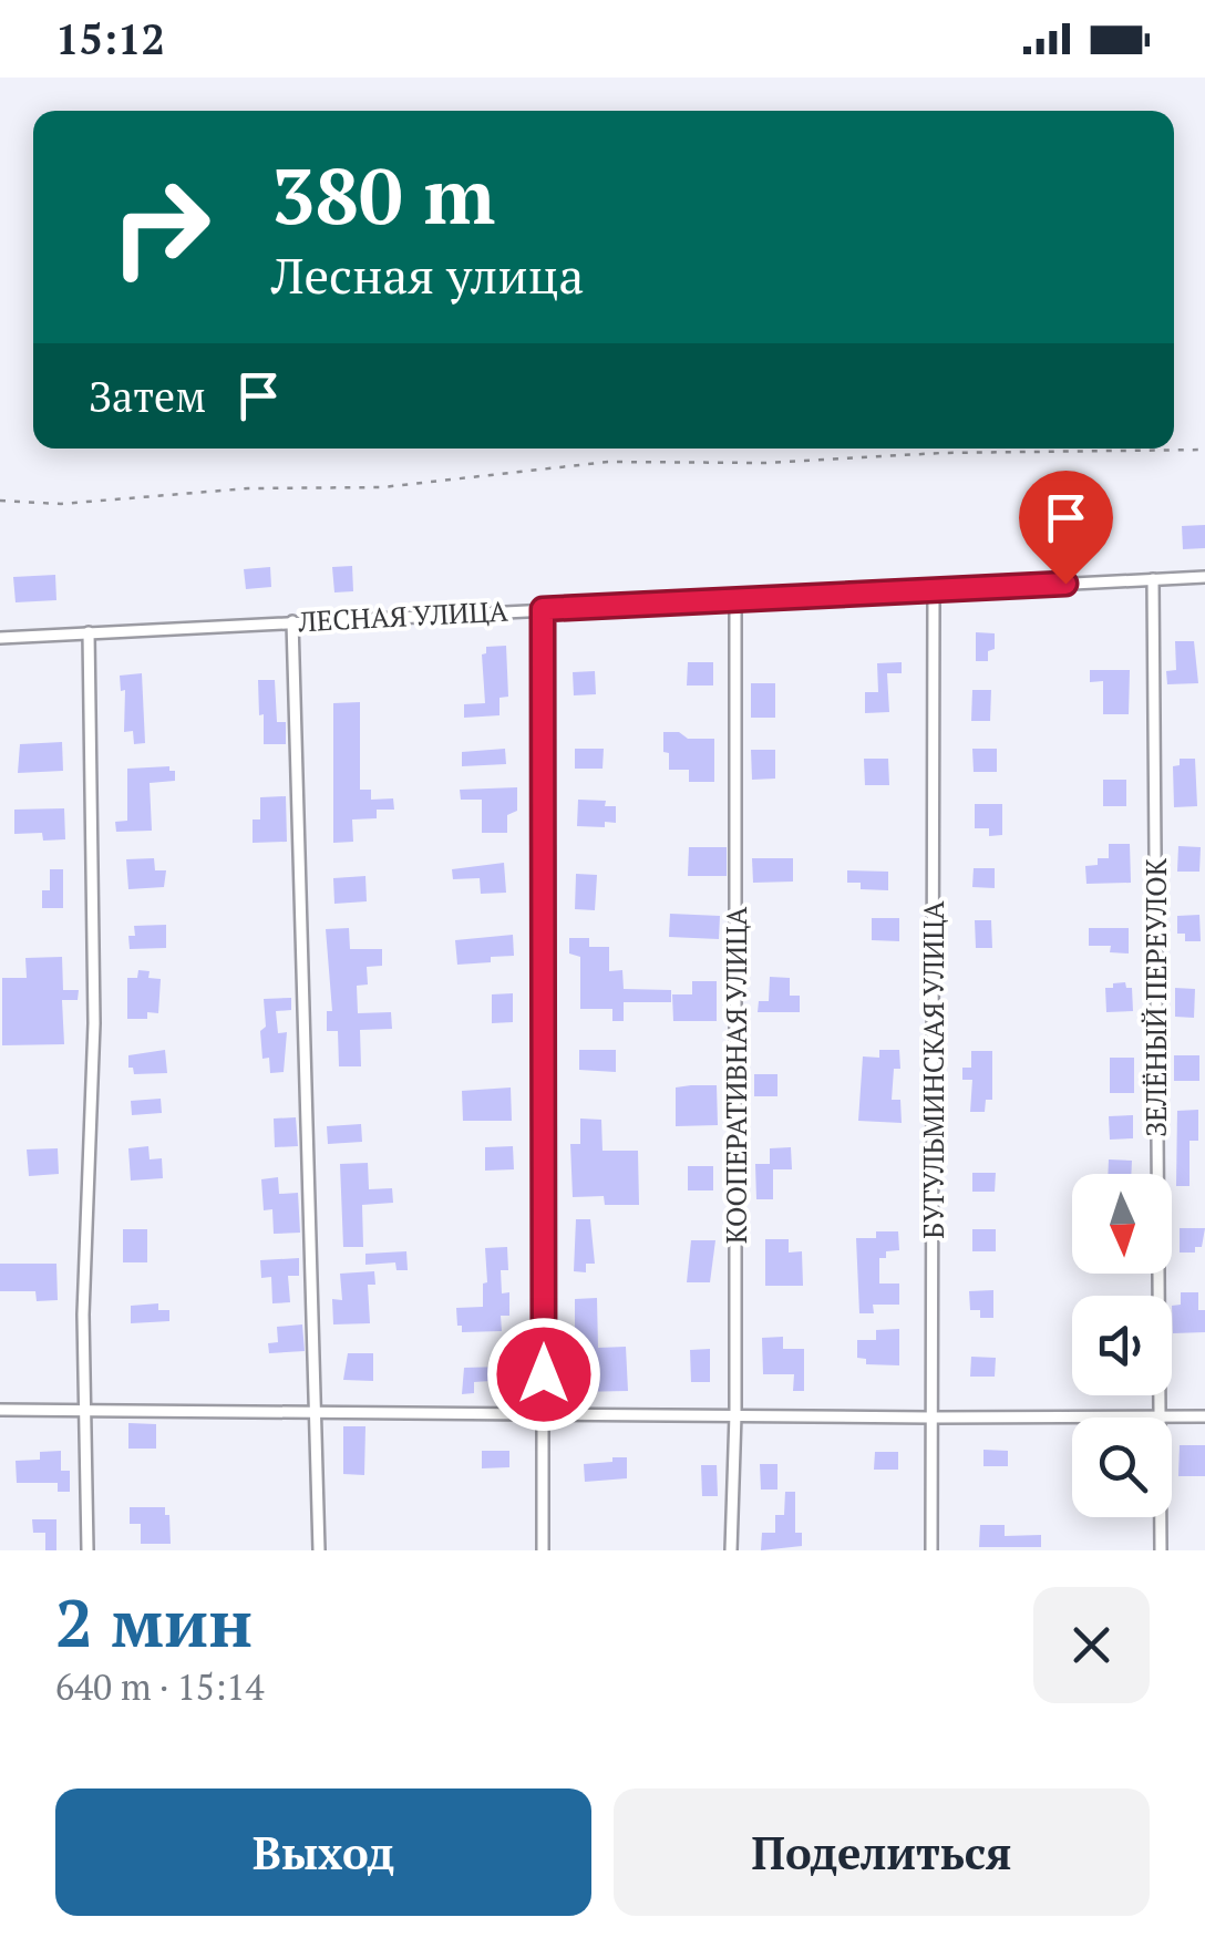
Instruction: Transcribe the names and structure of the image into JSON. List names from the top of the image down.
{
  "streets": {
    "street": [
      "ЛЕСНАЯ УЛИЦА",
      "ЗЕЛЁНЫЙ ПЕРЕУЛОК",
      "БУГУЛЬМИНСКАЯ УЛИЦА",
      "КООПЕРАТИВНАЯ УЛИЦА"
    ]
  },
  "crossings": [
    ["ЛЕСНАЯ УЛИЦА", "ЗЕЛЁНЫЙ ПЕРЕУЛОК"],
    ["ЛЕСНАЯ УЛИЦА", "БУГУЛЬМИНСКАЯ УЛИЦА"],
    ["ЛЕСНАЯ УЛИЦА", "КООПЕРАТИВНАЯ УЛИЦА"]
  ],
  "north": "bottom",
  "page": {
    "status": "15:12",
    "turn": ["380 m", "Лесная улица"],
    "then": "Затем",
    "heading": ["2 мин", "640 m · 15:14"],
    "buttons": ["Выход", "Поделиться"]
  }
}
